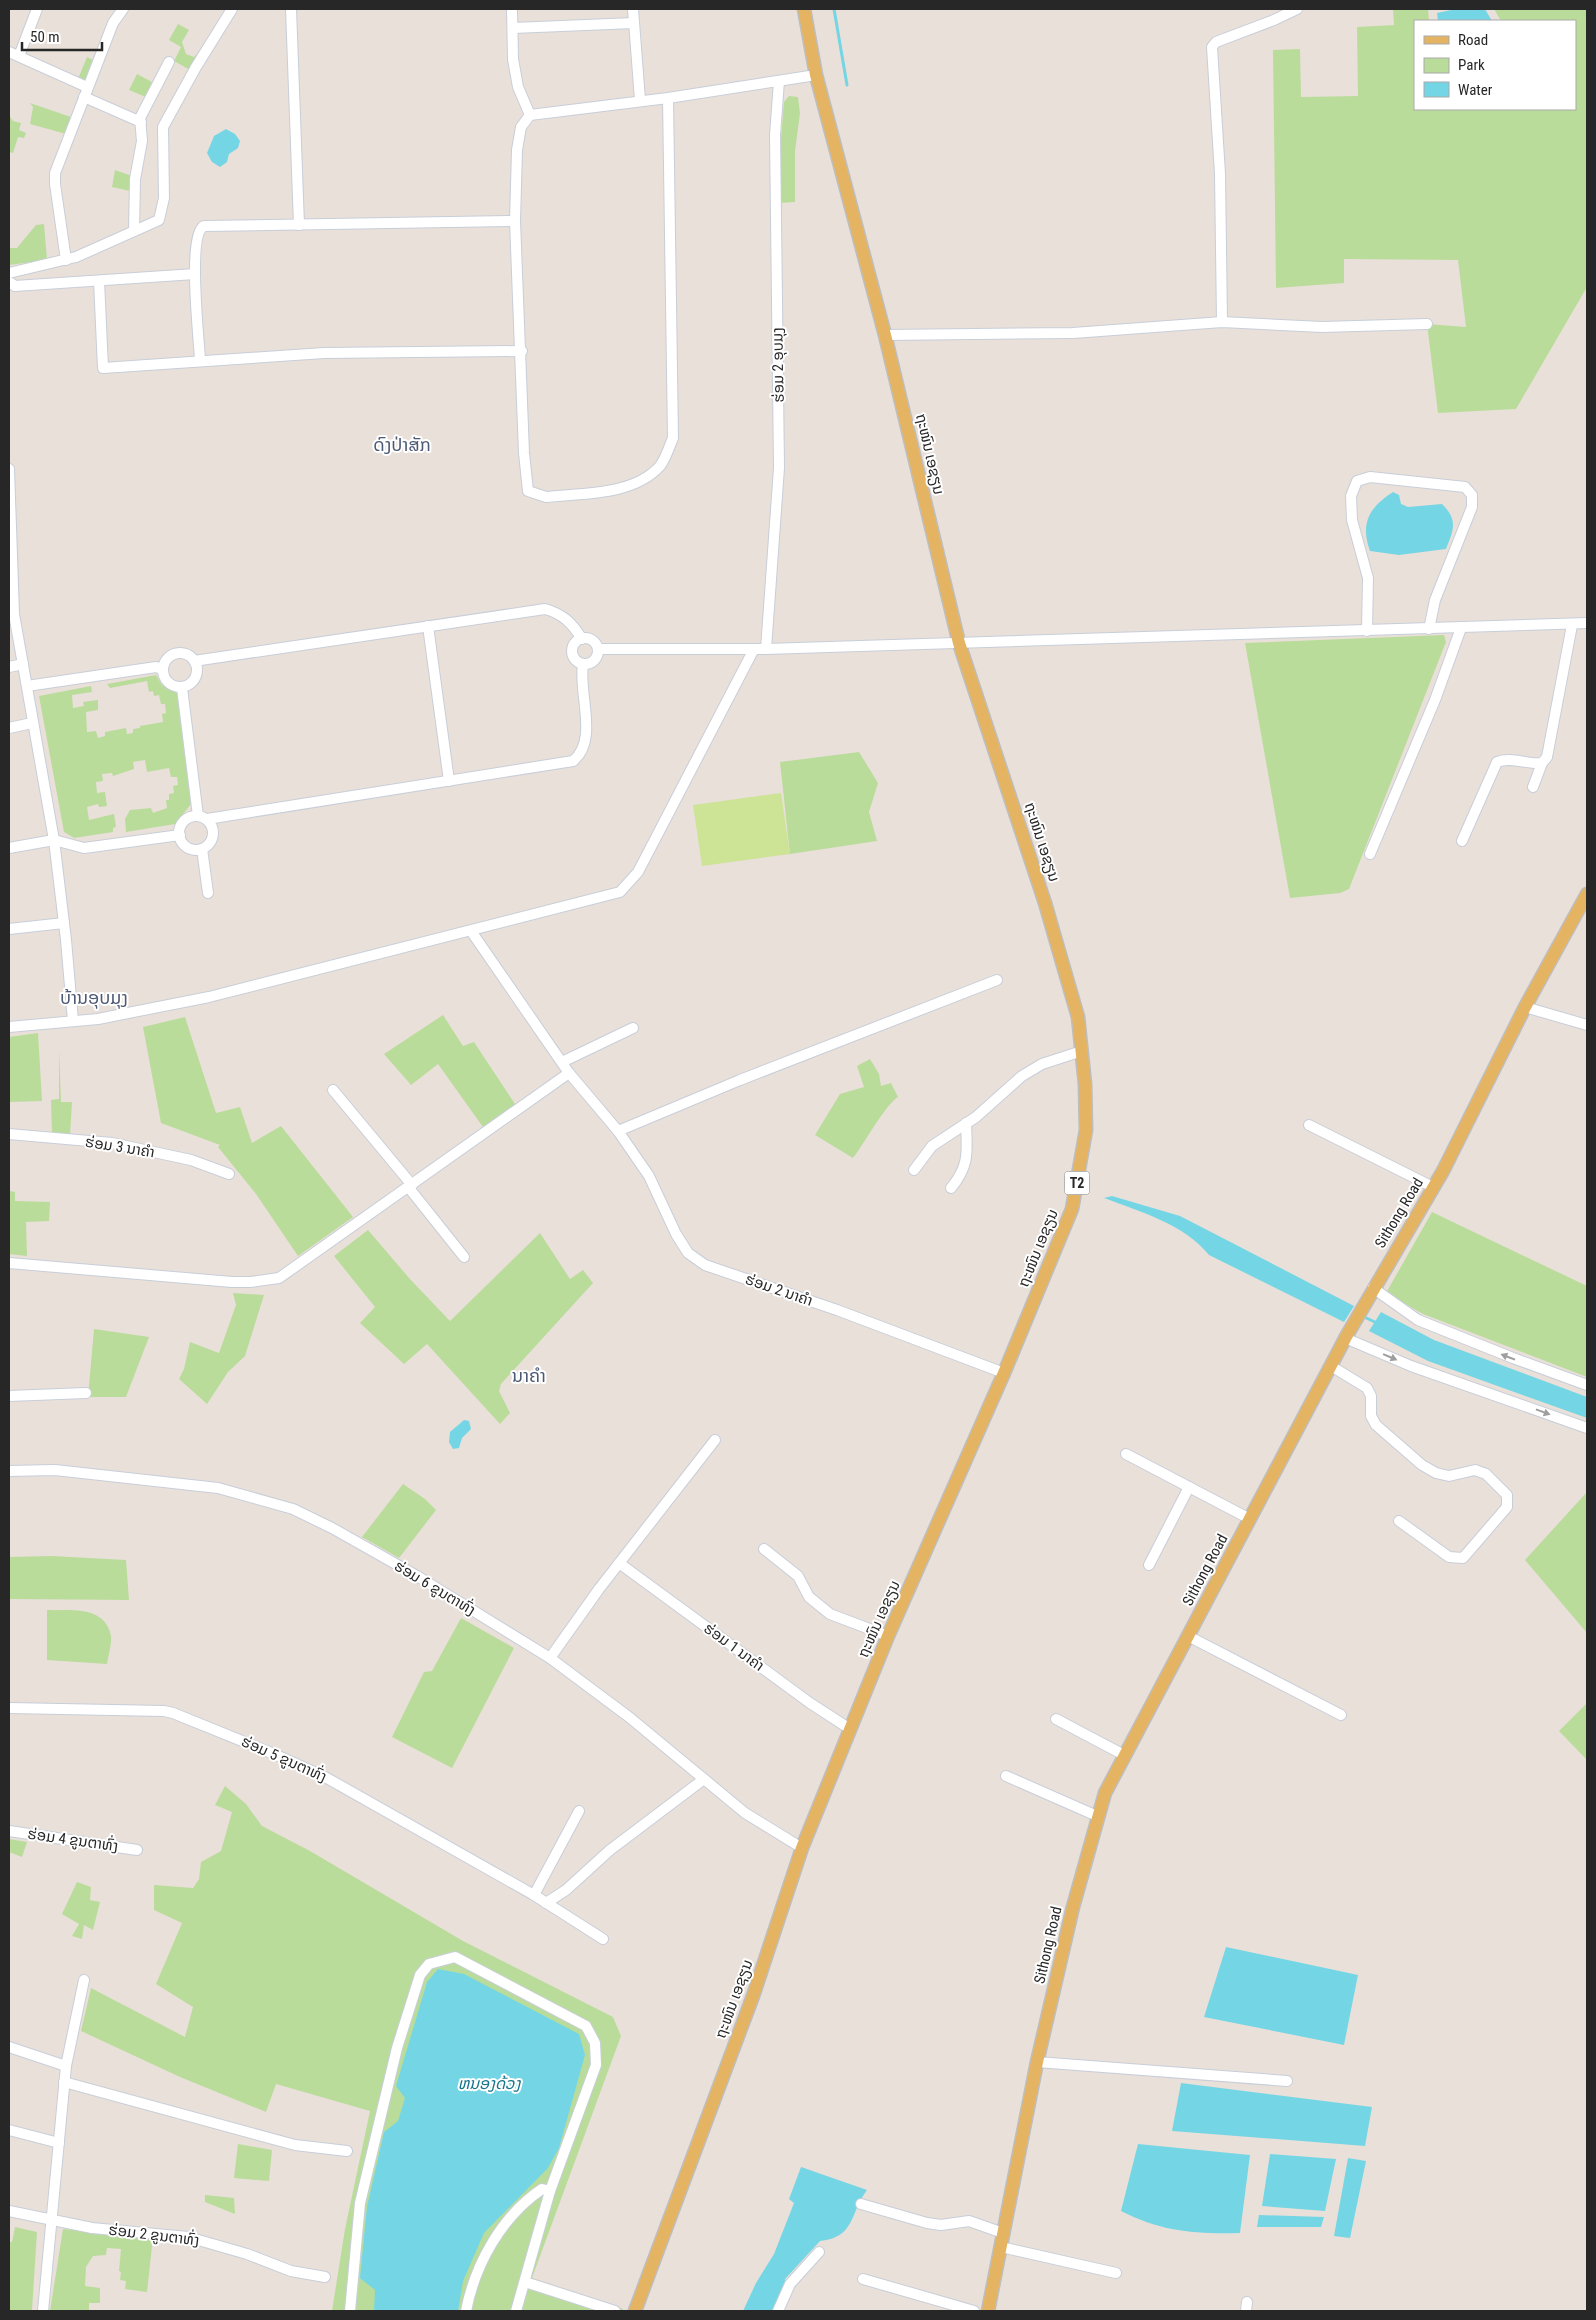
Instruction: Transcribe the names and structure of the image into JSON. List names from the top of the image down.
{
  "streets": {
    "main road": ["ຖະໜົນ ເອຊຽນ", "T2", "Sithong Road"],
    "street": [
      "ຮ່ອມ 2 ອຸບມຸງ",
      "ຮ່ອມ 3 ນາຄຳ",
      "ຮ່ອມ 2 ນາຄຳ",
      "ຮ່ອມ 6 ຂູນຕາທົ່ງ",
      "ຮ່ອມ 1 ນາຄຳ",
      "ຮ່ອມ 5 ຂູນຕາທົ່ງ",
      "ຮ່ອມ 4 ຂູນຕາທົ່ງ",
      "ຮ່ອມ 2 ຂູນຕາທົ່ງ"
    ]
  },
  "crossings": [
    ["ຖະໜົນ ເອຊຽນ", "ຮ່ອມ 2 ນາຄຳ"],
    ["ຖະໜົນ ເອຊຽນ", "ຮ່ອມ 6 ຂູນຕາທົ່ງ"],
    ["ຖະໜົນ ເອຊຽນ", "ຮ່ອມ 1 ນາຄຳ"]
  ],
  "districts": ["ດົງປ່າສັກ", "ບ້ານອຸບມຸງ", "ນາຄຳ"],
  "water": ["ຫນອງດ້ວງ"],
  "legend": ["Road", "Park", "Water"],
  "scale_bar": "50 m"
}
